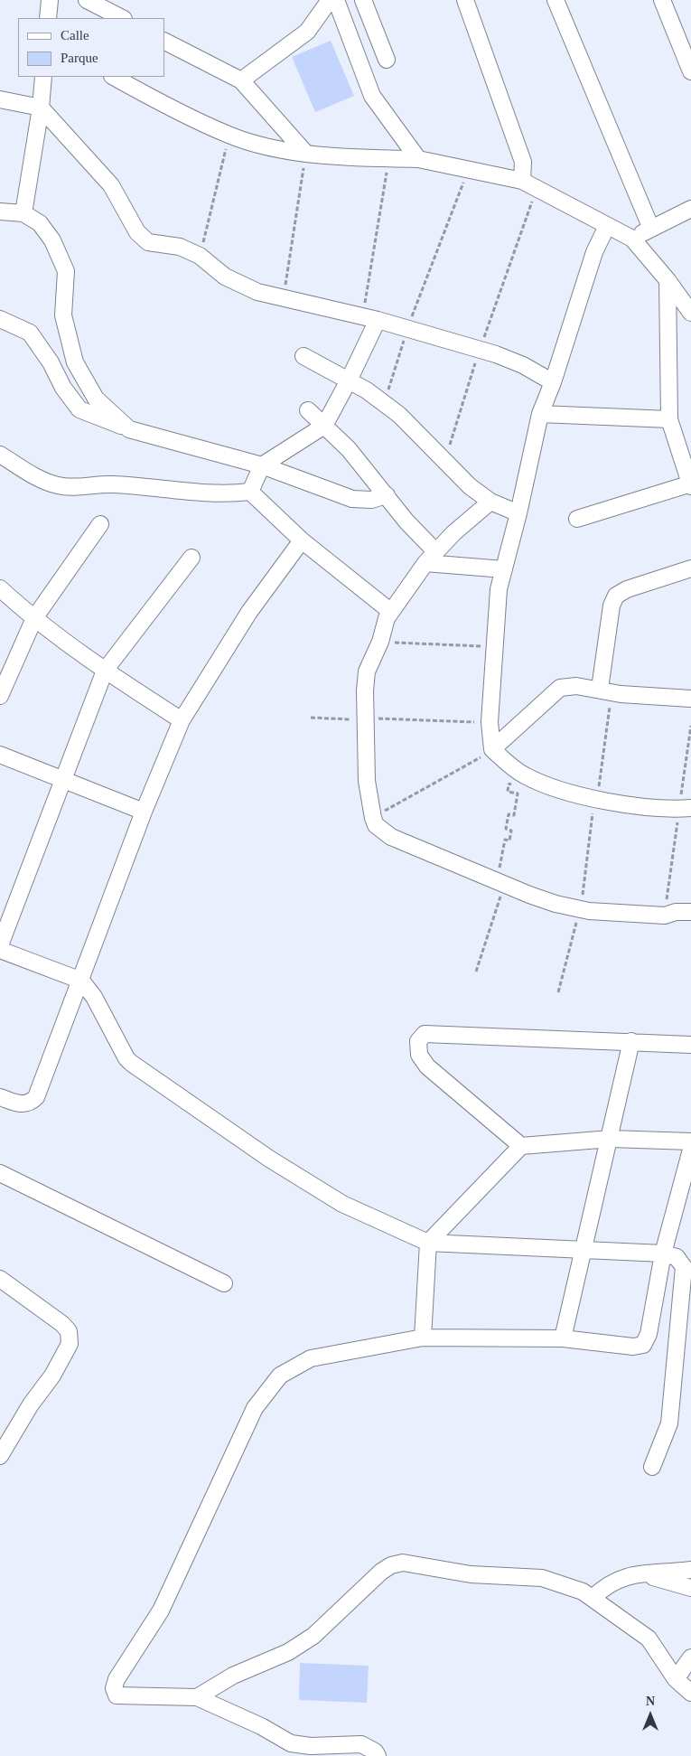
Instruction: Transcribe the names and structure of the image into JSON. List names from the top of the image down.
{
  "legend": ["Calle", "Parque"],
  "north": "top"
}
